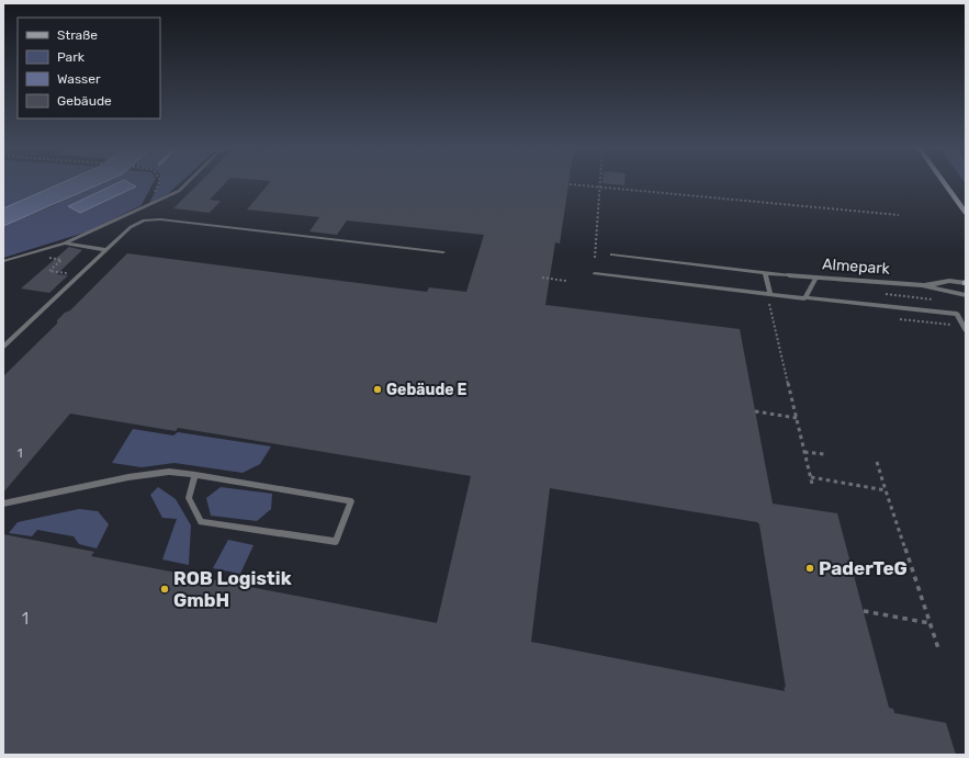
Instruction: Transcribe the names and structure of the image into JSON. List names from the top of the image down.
{
  "streets": {
    "street": ["Almepark"]
  },
  "places": ["Gebäude E", "PaderTeG", "ROB Logistik GmbH"],
  "house_numbers": ["1", "1"],
  "legend": [
    "Straße",
    "Park",
    "Wasser",
    "Gebäude"
  ]
}
